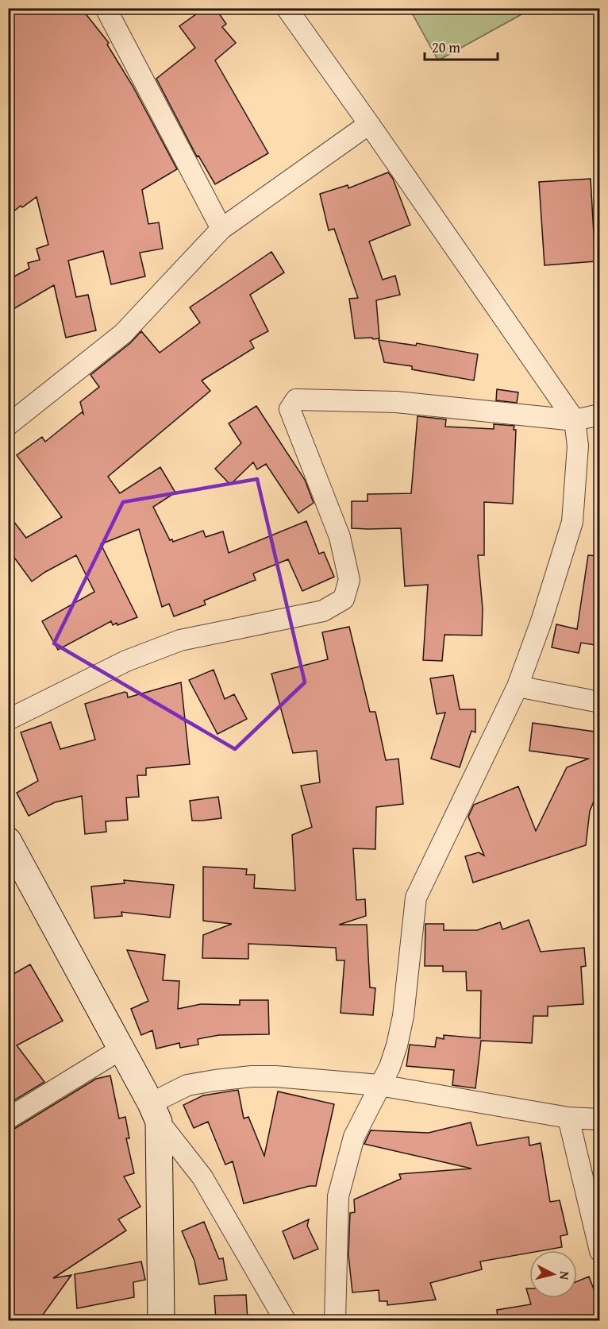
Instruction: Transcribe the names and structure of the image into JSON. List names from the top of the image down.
{
  "scale_bar": "20 m",
  "north": "right"
}
